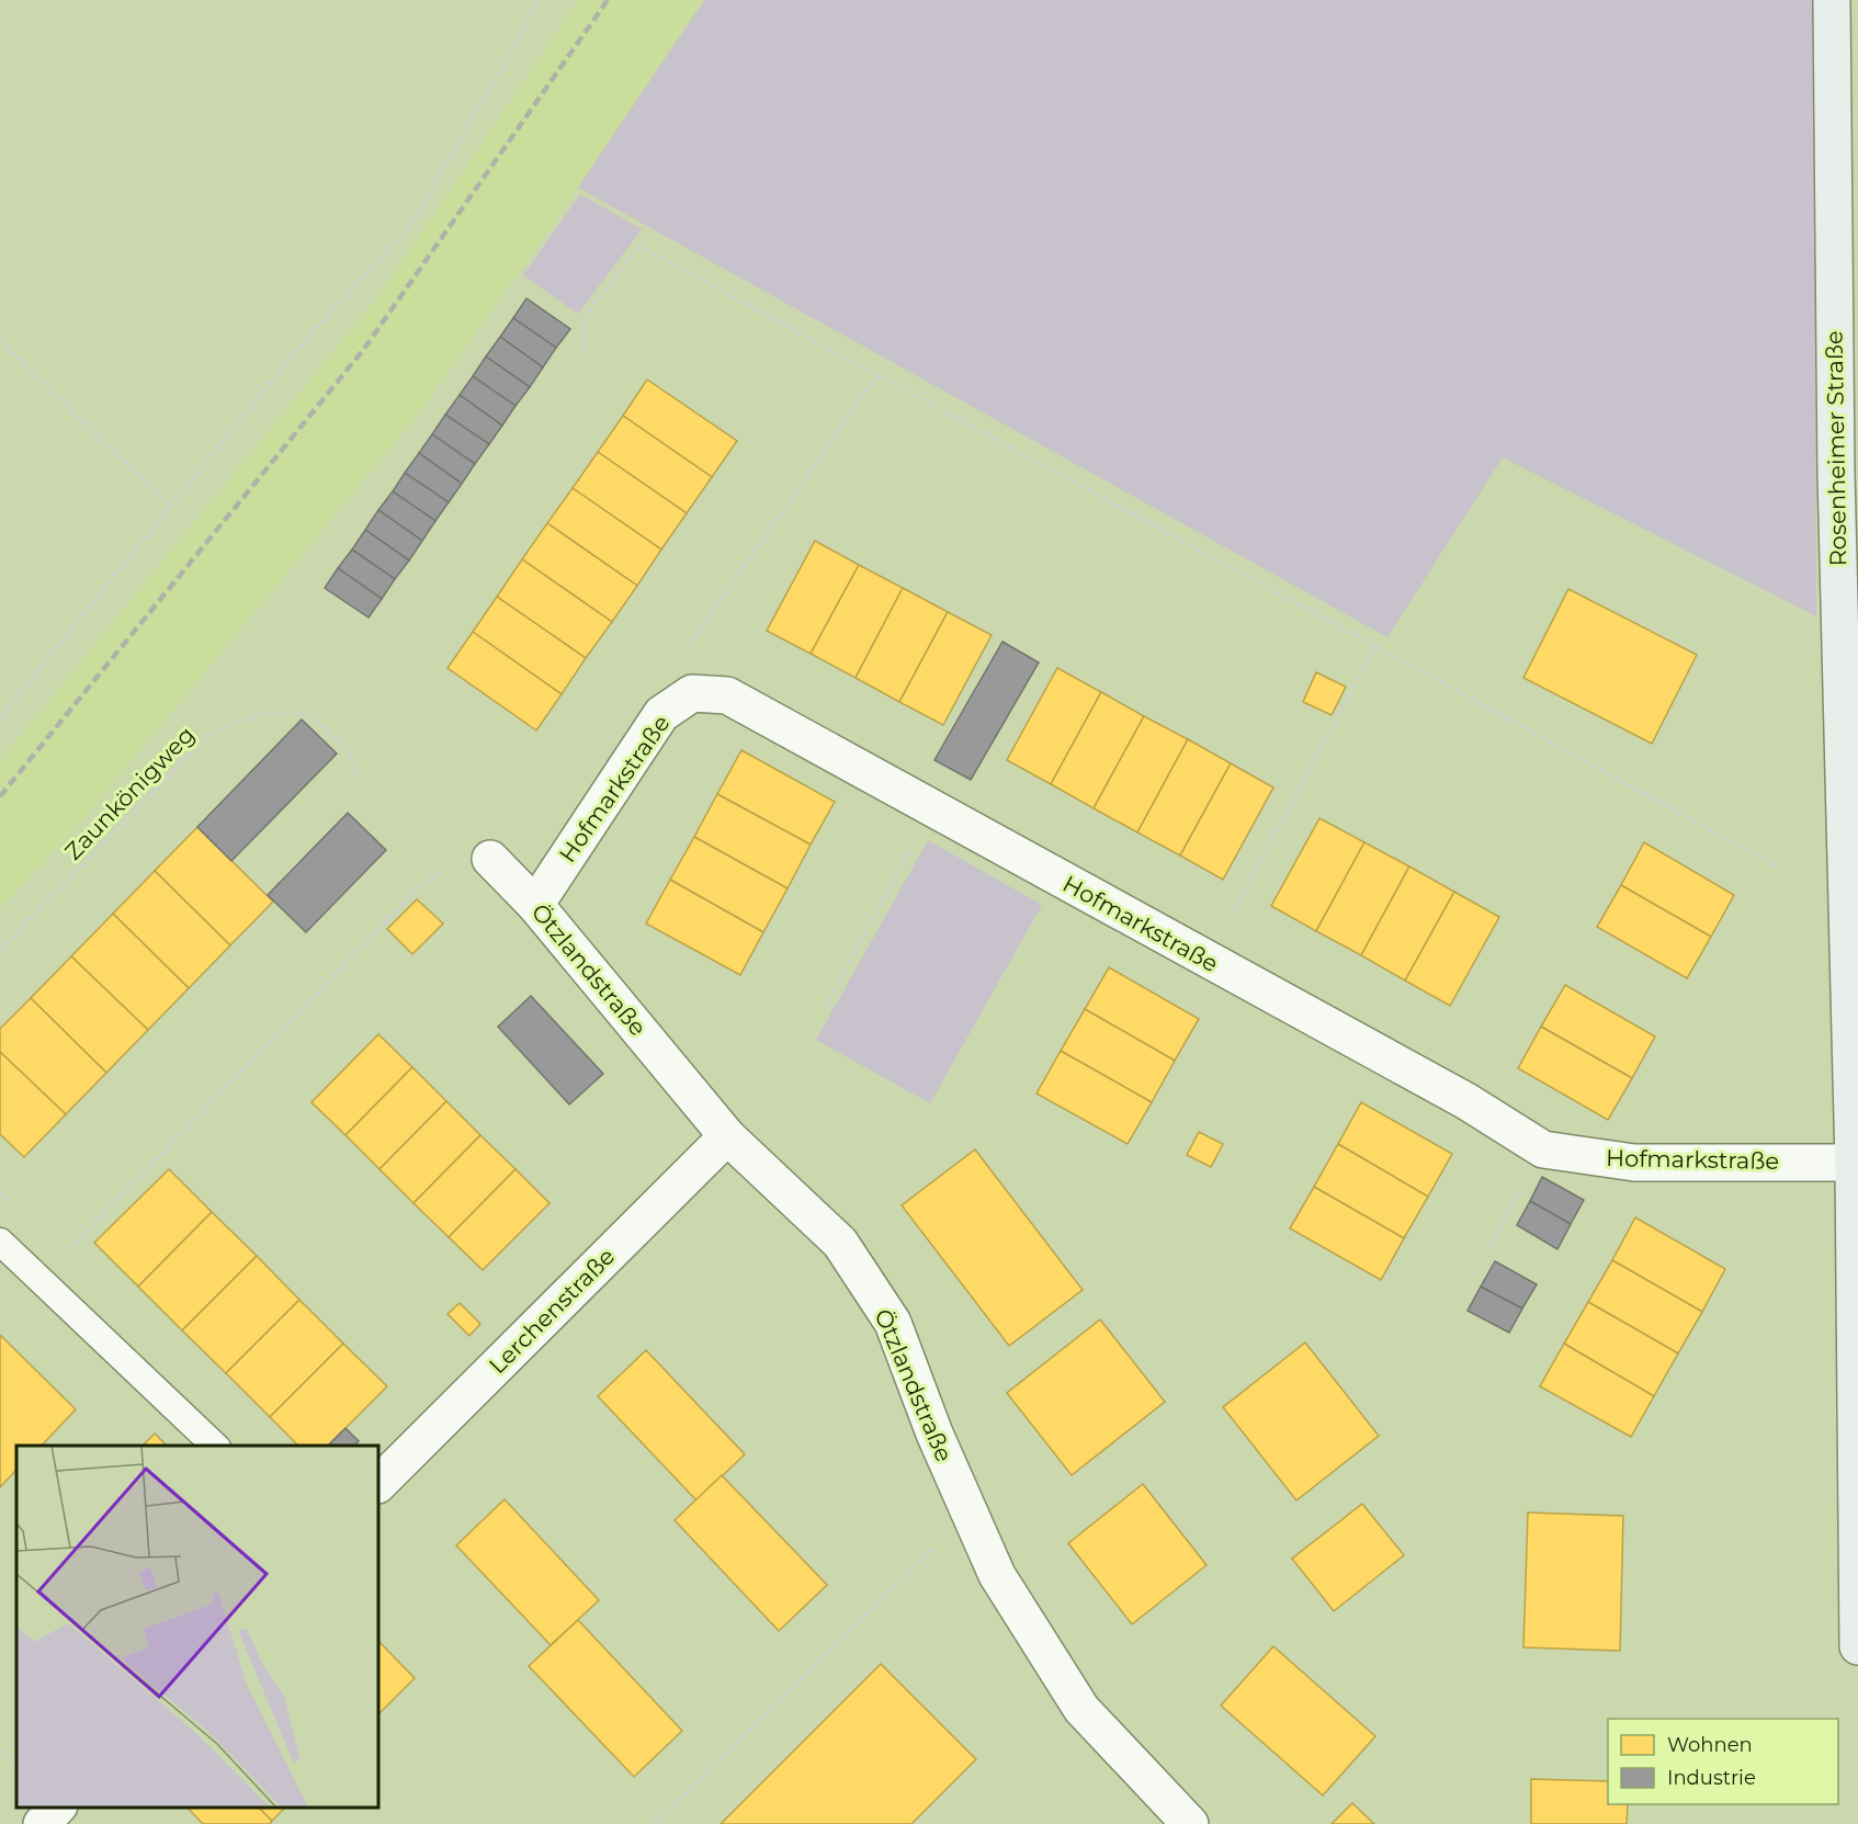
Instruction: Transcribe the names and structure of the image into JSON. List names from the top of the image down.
{
  "streets": {
    "street": [
      "Rosenheimer Straße",
      "Hofmarkstraße",
      "Ötzlandstraße",
      "Lerchenstraße"
    ],
    "path": ["Zaunkönigweg"]
  },
  "crossings": [
    ["Rosenheimer Straße", "Hofmarkstraße"],
    ["Hofmarkstraße", "Ötzlandstraße"],
    ["Ötzlandstraße", "Lerchenstraße"]
  ],
  "legend": ["Wohnen", "Industrie"]
}
